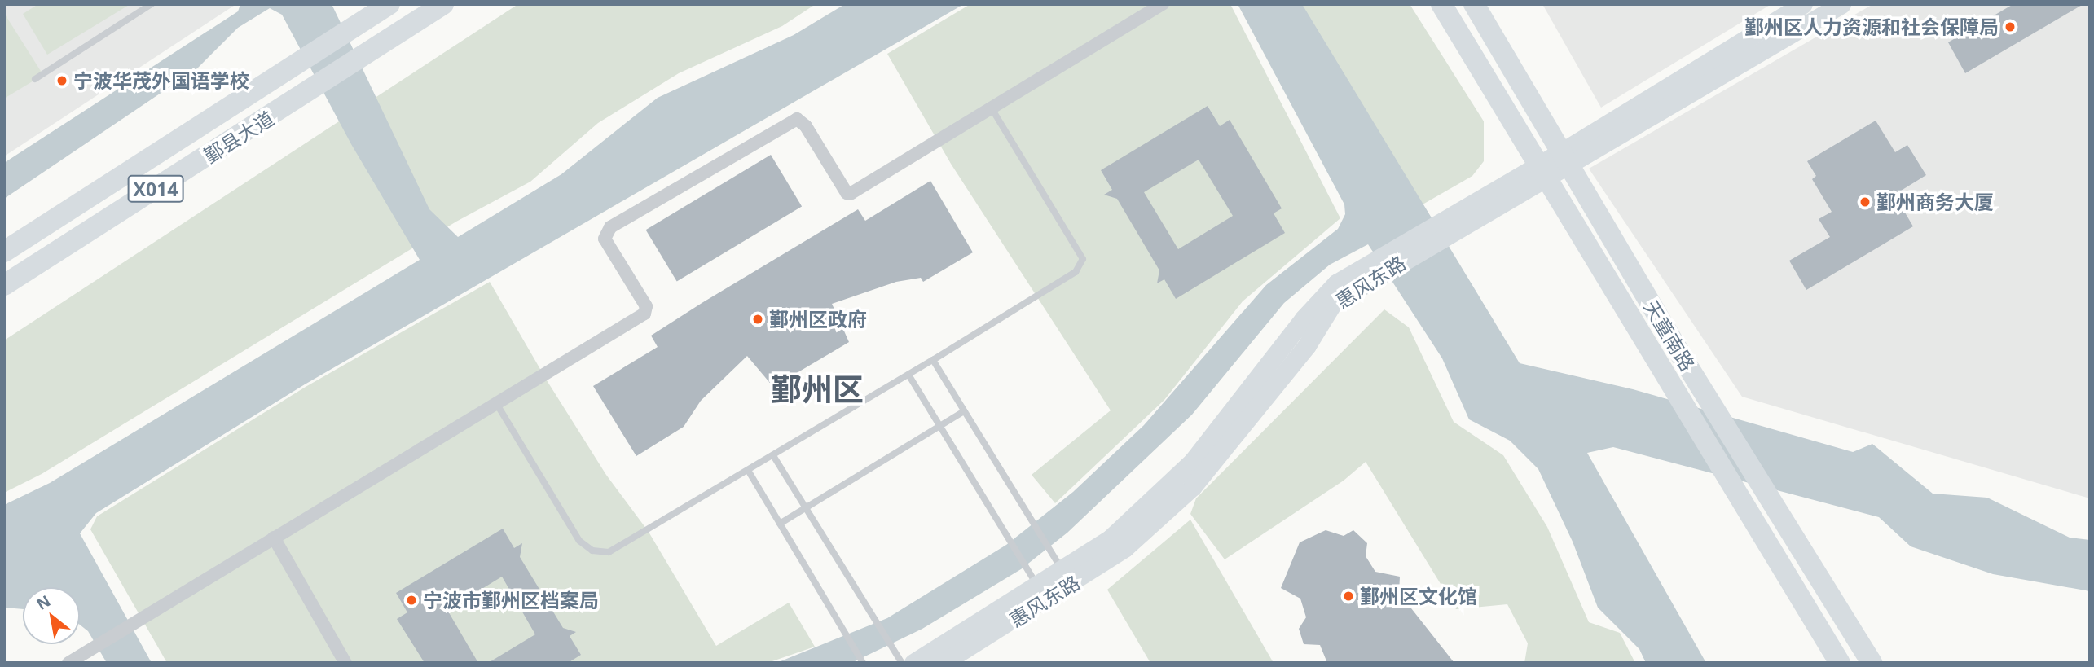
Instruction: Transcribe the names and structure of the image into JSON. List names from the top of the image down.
{
  "streets": {
    "main road": ["鄞县大道", "X014", "天童南路"],
    "street": ["惠风东路"]
  },
  "crossings": [
    ["惠风东路", "天童南路"]
  ],
  "districts": ["鄞州区"],
  "places": [
    "鄞州区人力资源和社会保障局",
    "宁波华茂外国语学校",
    "鄞州商务大厦",
    "鄞州区政府",
    "鄞州区文化馆",
    "宁波市鄞州区档案局"
  ],
  "north": "top left"
}
